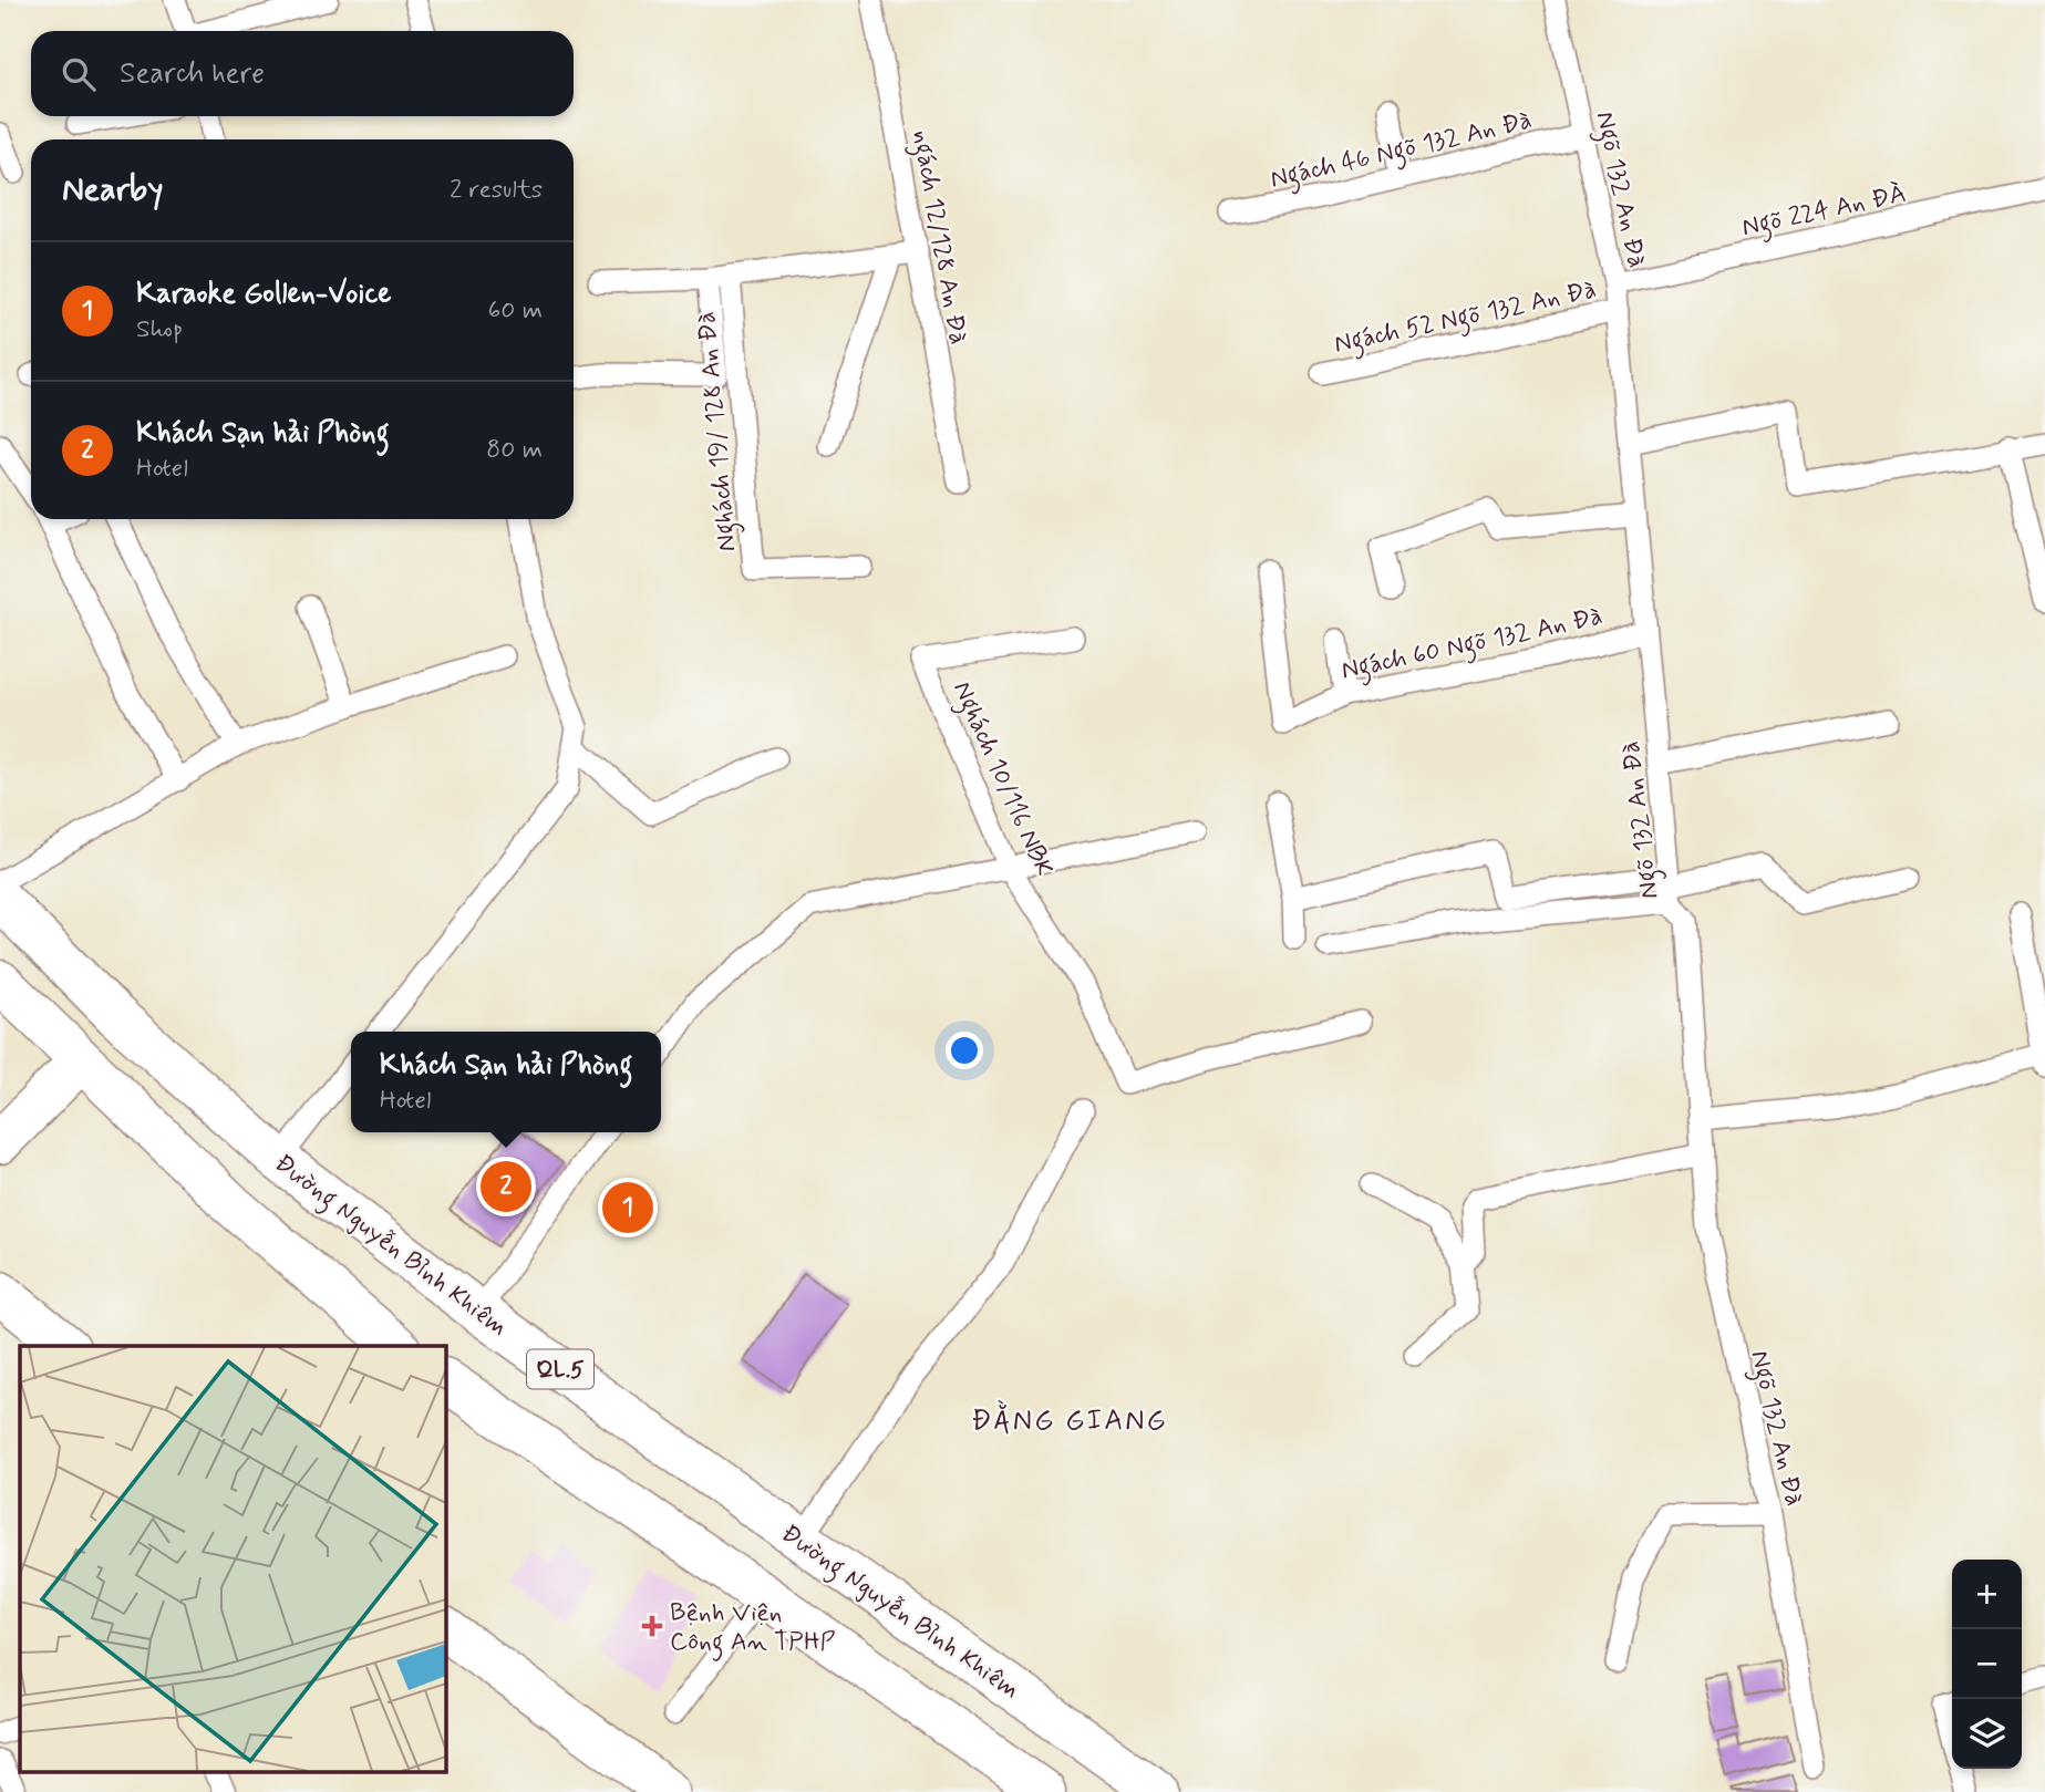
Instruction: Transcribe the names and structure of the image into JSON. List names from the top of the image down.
{
  "streets": {
    "main road": ["Đường Nguyễn Bỉnh Khiêm", "QL.5"],
    "lane": [
      "Ngách 46 Ngõ 132 An Đà",
      "Ngõ 132 An Đà",
      "Ngõ 224 An ĐÀ",
      "ngách 12/128 An Đà",
      "Ngách 52 Ngõ 132 An Đà",
      "Nghách 19/ 128 An Đà",
      "Ngách 60 Ngõ 132 An Đà",
      "Nghách 10/116 NBK"
    ]
  },
  "crossings": [
    ["Ngách 46 Ngõ 132 An Đà", "Ngõ 132 An Đà"],
    ["Ngõ 132 An Đà", "Ngõ 224 An ĐÀ"],
    ["Ngõ 132 An Đà", "Ngách 52 Ngõ 132 An Đà"],
    ["Ngõ 132 An Đà", "Ngách 60 Ngõ 132 An Đà"]
  ],
  "districts": ["ĐẰNG GIANG"],
  "places": {
    "health": ["Bệnh Viện Công An TPHP"]
  },
  "page": {
    "search": "Search here",
    "heading": ["Nearby", "2 results"],
    "list": [
      {
        "mark": "1",
        "name": "Karaoke Gollen-Voice",
        "note": "Shop",
        "value": "60 m"
      },
      {
        "mark": "2",
        "name": "Khách Sạn hải Phòng",
        "note": "Hotel",
        "value": "80 m"
      }
    ],
    "popup": ["Khách Sạn hải Phòng", "Hotel"],
    "pins": ["2", "1"],
    "map_buttons": ["+", "−"]
  }
}
